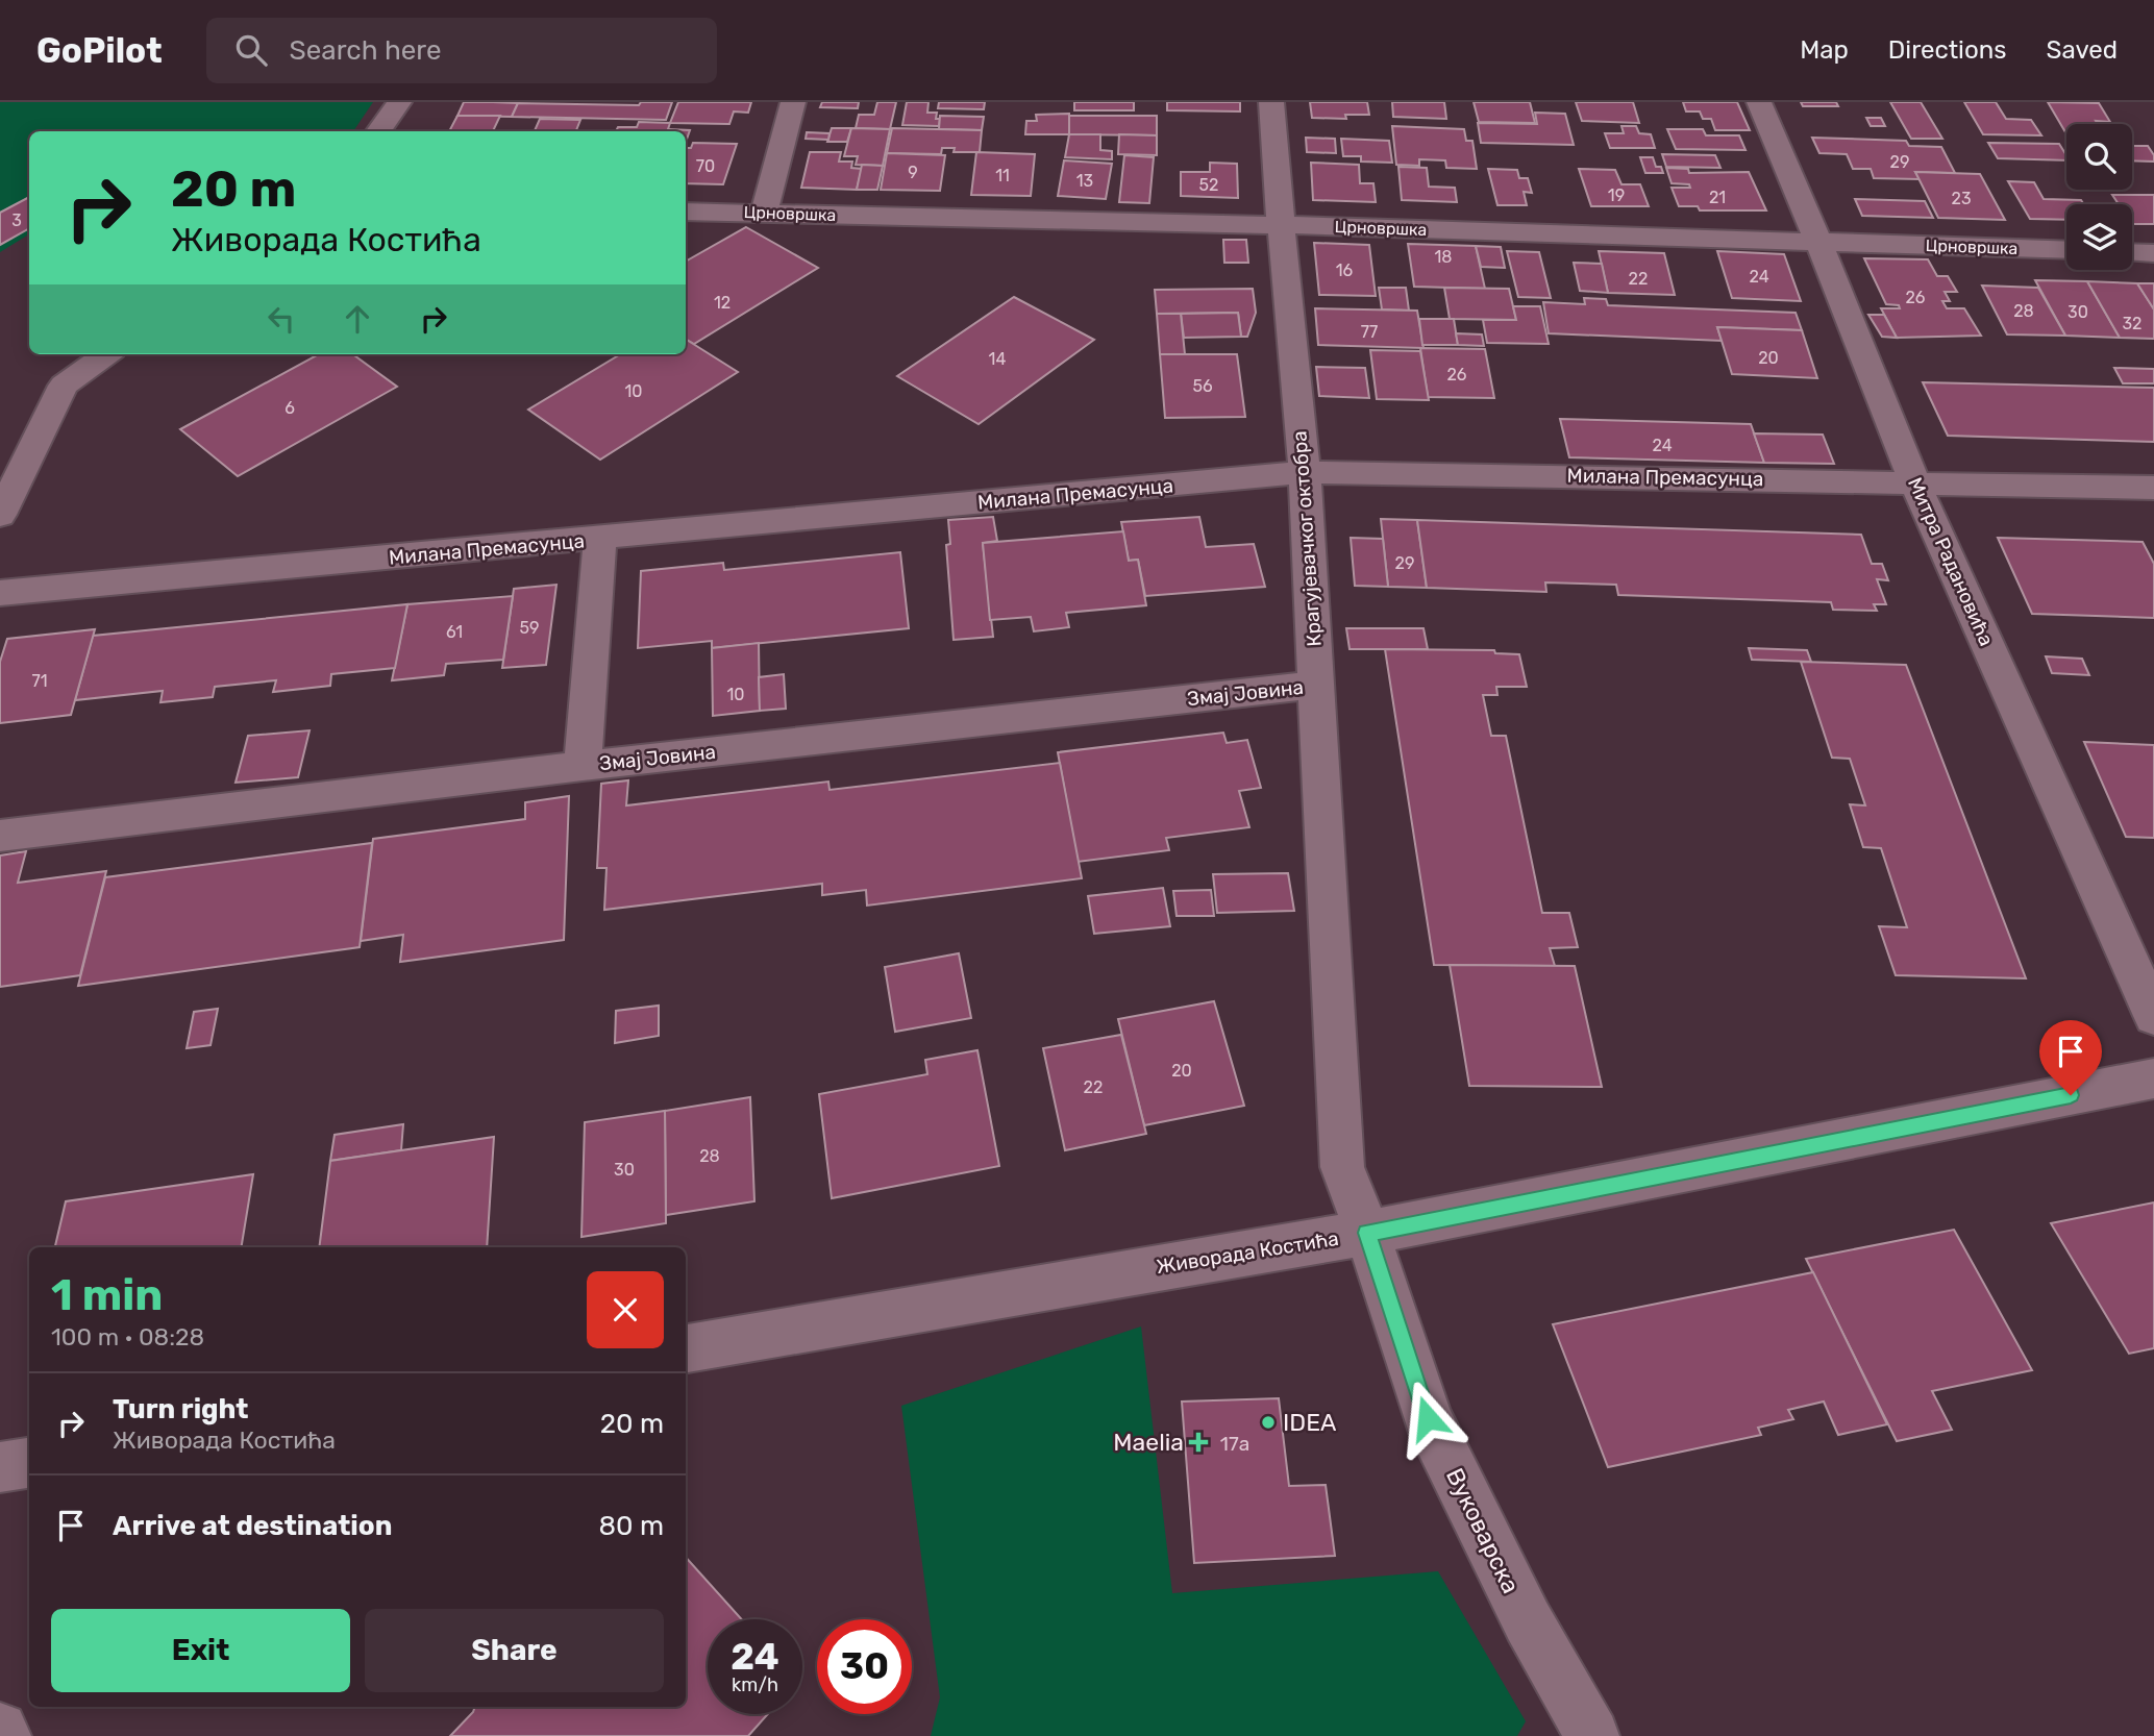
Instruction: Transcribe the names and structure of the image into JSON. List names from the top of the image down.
{
  "streets": {
    "street": [
      "Црновршка",
      "Милана Премасунца",
      "Крагујевачког октобра",
      "Митра Радановића",
      "Змај Јовина",
      "Живорада Костића",
      "Вуковарска"
    ]
  },
  "crossings": [
    ["Црновршка", "Крагујевачког октобра"],
    ["Црновршка", "Митра Радановића"],
    ["Милана Премасунца", "Крагујевачког октобра"],
    ["Милана Премасунца", "Митра Радановића"],
    ["Крагујевачког октобра", "Змај Јовина"],
    ["Крагујевачког октобра", "Живорада Костића"],
    ["Крагујевачког октобра", "Вуковарска"],
    ["Живорада Костића", "Вуковарска"]
  ],
  "places": {
    "other": ["IDEA"],
    "health": ["Maelia"]
  },
  "house_numbers": [
    "29",
    "70",
    "9",
    "11",
    "13",
    "52",
    "19",
    "21",
    "23",
    "3",
    "18",
    "16",
    "24",
    "22",
    "26",
    "12",
    "28",
    "30",
    "32",
    "77",
    "20",
    "14",
    "26",
    "56",
    "10",
    "6",
    "24",
    "29",
    "59",
    "61",
    "71",
    "10",
    "20",
    "22",
    "28",
    "30",
    "17a"
  ],
  "page": {
    "header": "GoPilot",
    "search": "Search here",
    "nav": ["Map", "Directions", "Saved"],
    "turn": ["20 m", "Живорада Костића"],
    "heading": ["1 min", "100 m · 08:28"],
    "list": [
      {
        "name": "Turn right",
        "note": "Живорада Костића",
        "value": "20 m"
      },
      {
        "name": "Arrive at destination",
        "value": "80 m"
      }
    ],
    "buttons": ["Exit", "Share"],
    "speed": "24 km/h",
    "limit": "30"
  }
}
